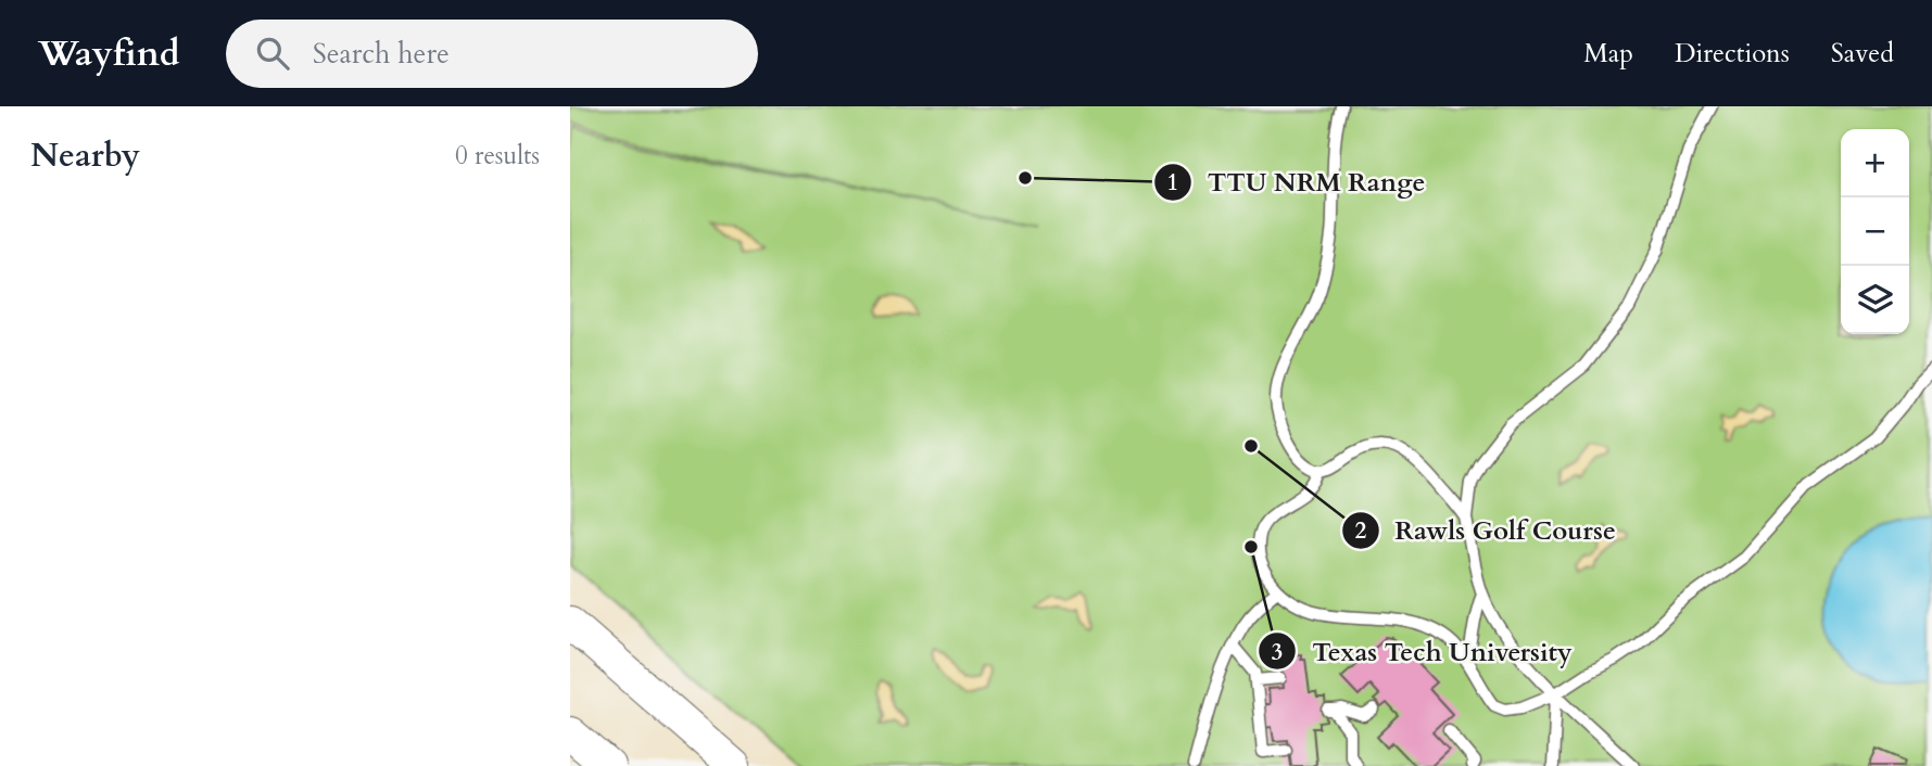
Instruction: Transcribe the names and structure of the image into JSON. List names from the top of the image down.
{
  "places": ["TTU NRM Range", "Rawls Golf Course", "Texas Tech University"],
  "page": {
    "header": "Wayfind",
    "search": "Search here",
    "nav": ["Map", "Directions", "Saved"],
    "heading": ["Nearby", "0 results"],
    "map_buttons": ["+", "−"]
  }
}
